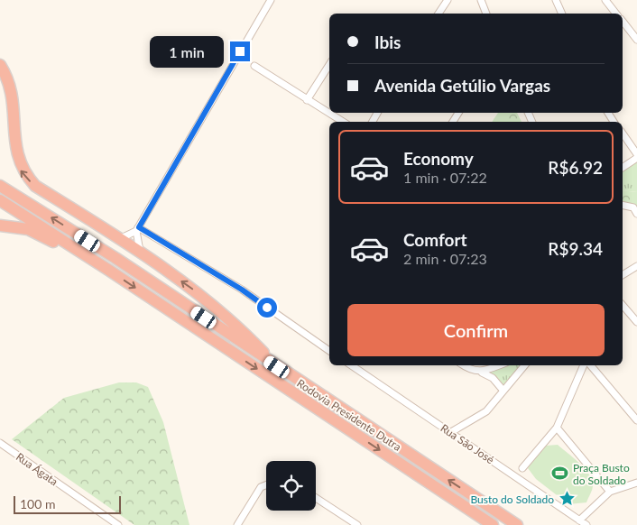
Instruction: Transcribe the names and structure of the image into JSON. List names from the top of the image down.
{
  "streets": {
    "highway": ["Rodovia Presidente Dutra"],
    "street": ["Rua São José", "Rua Ágata"]
  },
  "places": {
    "sports": ["Praça Busto do Soldado"],
    "place": ["Busto do Soldado"]
  },
  "scale_bar": "100 m",
  "page": {
    "banner": ["Ibis", "Avenida Getúlio Vargas"],
    "bubble": "1 min",
    "list": [
      {
        "name": "Economy",
        "note": "1 min · 07:22",
        "value": "R$6.92"
      },
      {
        "name": "Comfort",
        "note": "2 min · 07:23",
        "value": "R$9.34"
      }
    ],
    "buttons": "Confirm",
    "scale": "100 m"
  }
}
